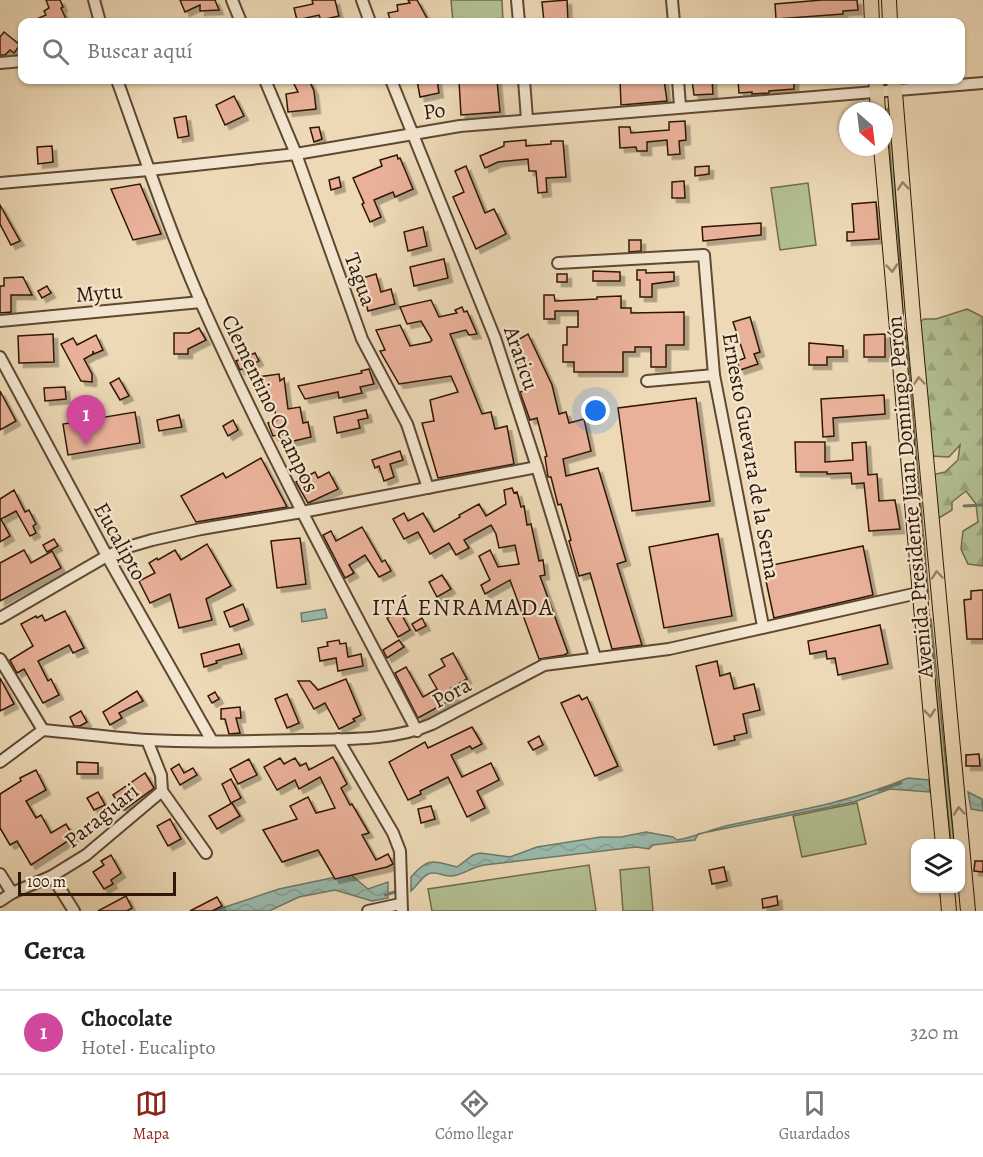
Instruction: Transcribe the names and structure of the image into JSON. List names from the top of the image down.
{
  "streets": {
    "main road": ["Avenida Presidente Juan Domingo Perón"],
    "street": [
      "Po",
      "Tagua",
      "Mytu",
      "Araticu",
      "Clementino Ocampos",
      "Ernesto Guevara de la Serna",
      "Eucalipto",
      "Pora",
      "Paraguari"
    ]
  },
  "crossings": [
    ["Po", "Tagua"],
    ["Po", "Araticu"],
    ["Po", "Clementino Ocampos"],
    ["Po", "Avenida Presidente Juan Domingo Perón"],
    ["Mytu", "Clementino Ocampos"],
    ["Araticu", "Pora"],
    ["Clementino Ocampos", "Pora"],
    ["Ernesto Guevara de la Serna", "Pora"],
    ["Avenida Presidente Juan Domingo Perón", "Pora"],
    ["Eucalipto", "Pora"]
  ],
  "districts": ["ITÁ ENRAMADA"],
  "scale_bar": "100 m",
  "north": "bottom right",
  "page": {
    "search": "Buscar aquí",
    "pins": "1",
    "scale": "100 m",
    "heading": "Cerca",
    "list": [
      {
        "mark": "1",
        "name": "Chocolate",
        "note": "Hotel · Eucalipto",
        "value": "320 m"
      }
    ],
    "nav": ["Mapa", "Cómo llegar", "Guardados"]
  }
}
